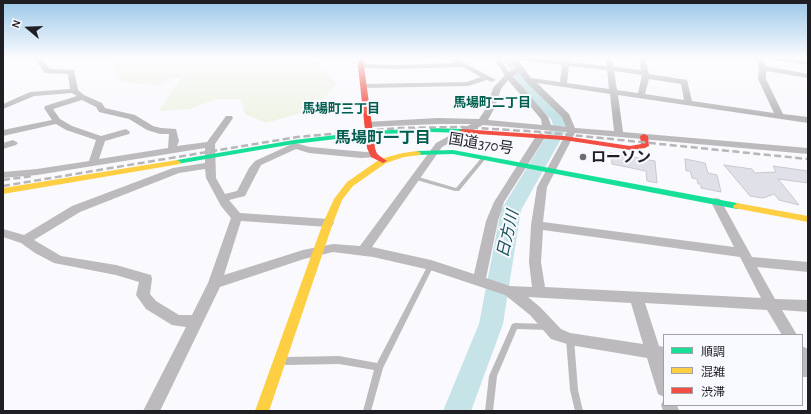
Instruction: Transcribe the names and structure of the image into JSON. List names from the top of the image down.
{
  "streets": {
    "main road": ["国道370号"]
  },
  "districts": ["馬場町二丁目", "馬場町三丁目", "馬場町一丁目"],
  "water": ["日方川"],
  "places": ["ローソン"],
  "legend": ["順調", "混雑", "渋滞"],
  "north": "left"
}
